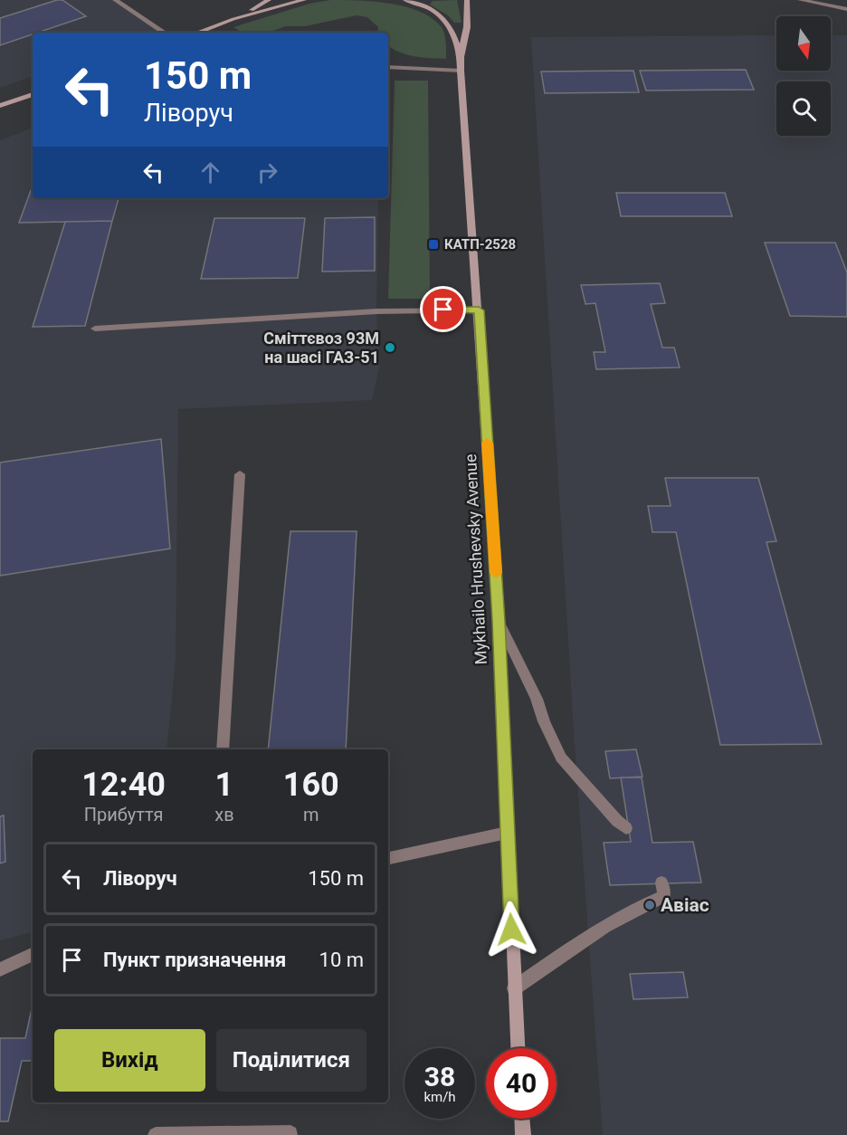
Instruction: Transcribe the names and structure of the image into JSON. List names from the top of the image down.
{
  "streets": {
    "street": ["Mykhailo Hrushevsky Avenue"]
  },
  "places": {
    "transit": ["КАТП-2528"],
    "other": ["Сміттєвоз 93М на шасі ГАЗ-51", "Авіас"]
  },
  "north": "bottom",
  "page": {
    "turn": ["150 m", "Ліворуч"],
    "eta": [
      "12:40",
      "Прибуття",
      "1",
      "хв",
      "160",
      "m"
    ],
    "list": [
      {
        "name": "Ліворуч",
        "value": "150 m"
      },
      {
        "name": "Пункт призначення",
        "value": "10 m"
      }
    ],
    "buttons": ["Вихід", "Поділитися"],
    "speed": "38 km/h",
    "limit": "40"
  }
}
